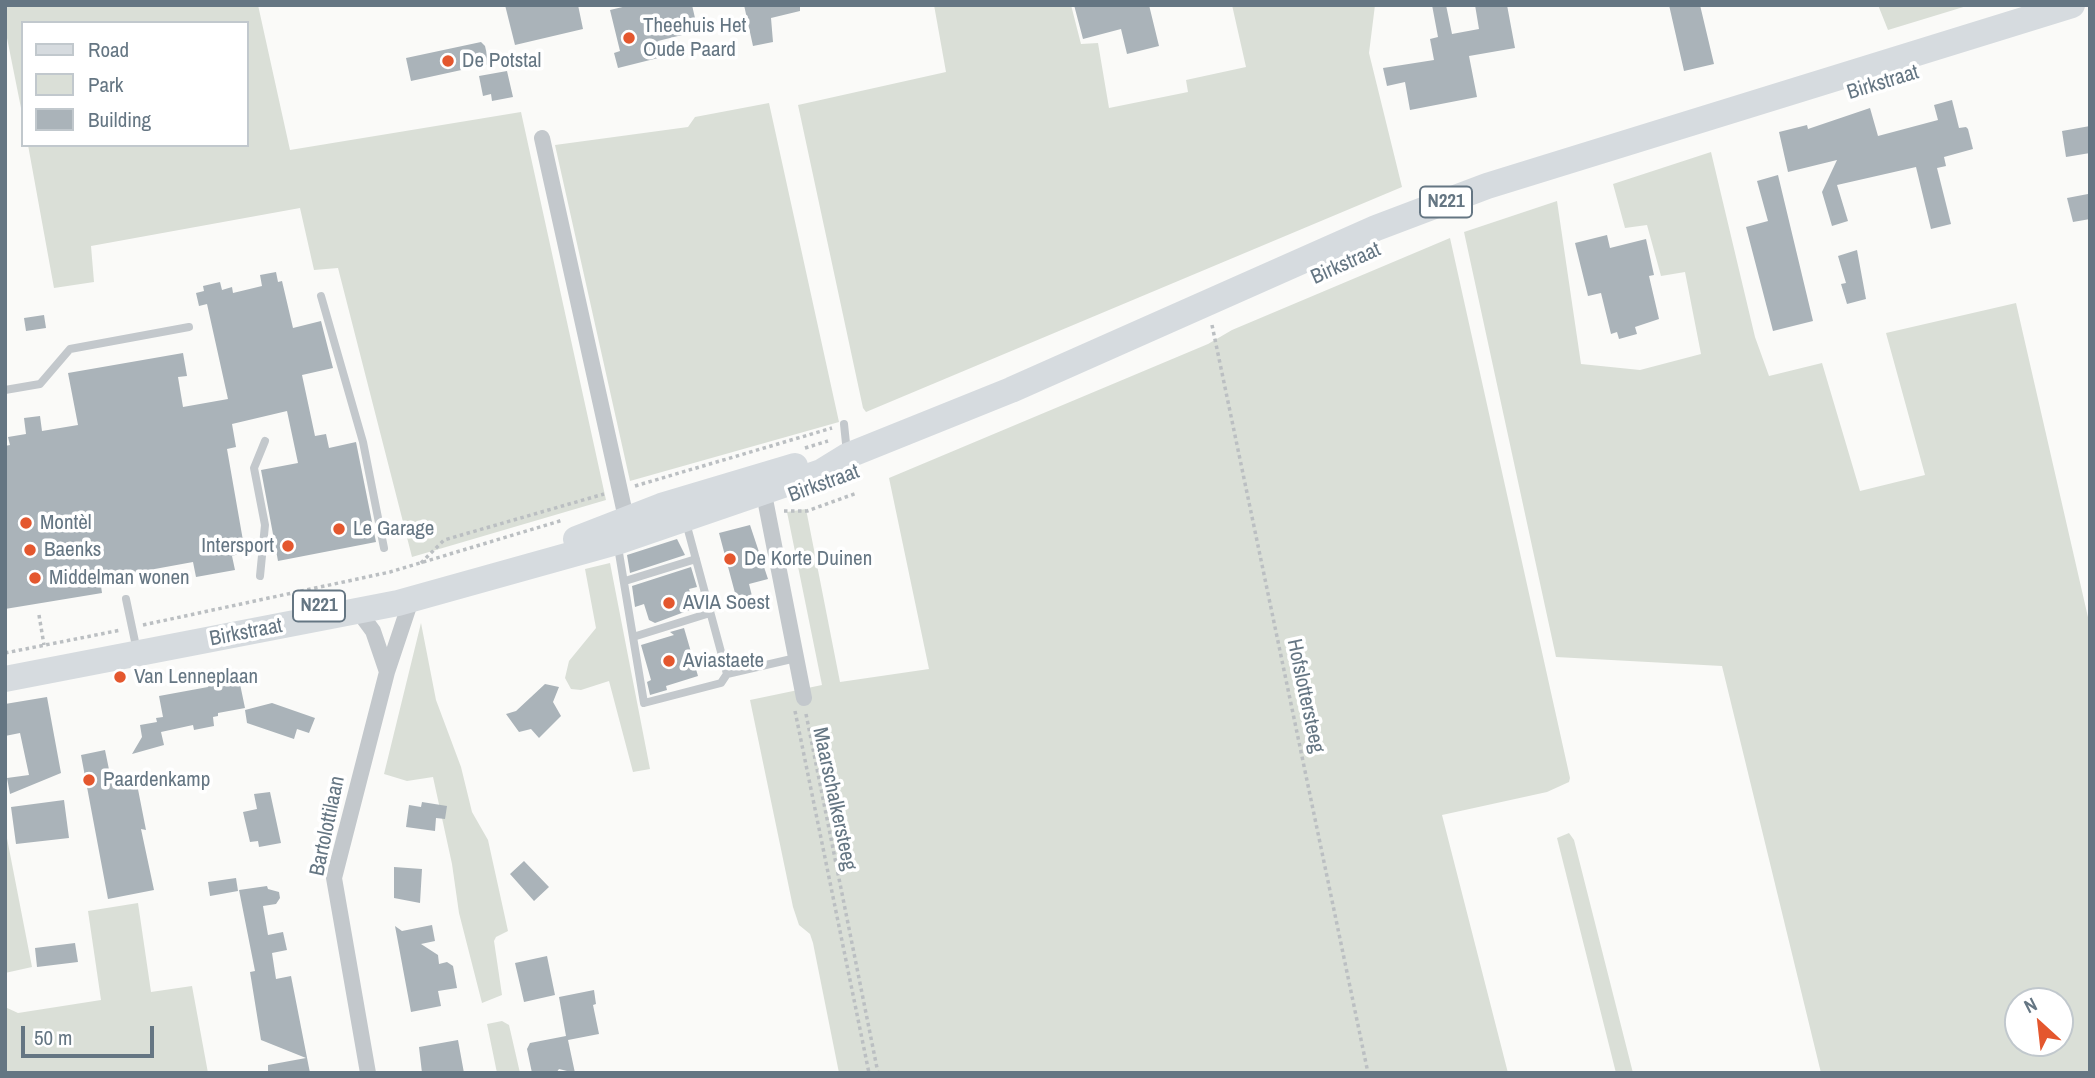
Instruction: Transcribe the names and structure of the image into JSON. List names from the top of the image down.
{
  "streets": {
    "main road": ["Birkstraat", "N221"],
    "street": ["Bartolottilaan"],
    "path": ["Hofslottersteeg", "Maarschalkersteeg"]
  },
  "crossings": [
    ["Birkstraat", "Bartolottilaan"]
  ],
  "places": [
    "Theehuis Het Oude Paard",
    "De Potstal",
    "Montèl",
    "Le Garage",
    "Intersport",
    "Baenks",
    "De Korte Duinen",
    "Middelman wonen",
    "AVIA Soest",
    "Aviastaete",
    "Van Lenneplaan",
    "Paardenkamp"
  ],
  "legend": ["Road", "Park", "Building"],
  "scale_bar": "50 m",
  "north": "top left"
}
